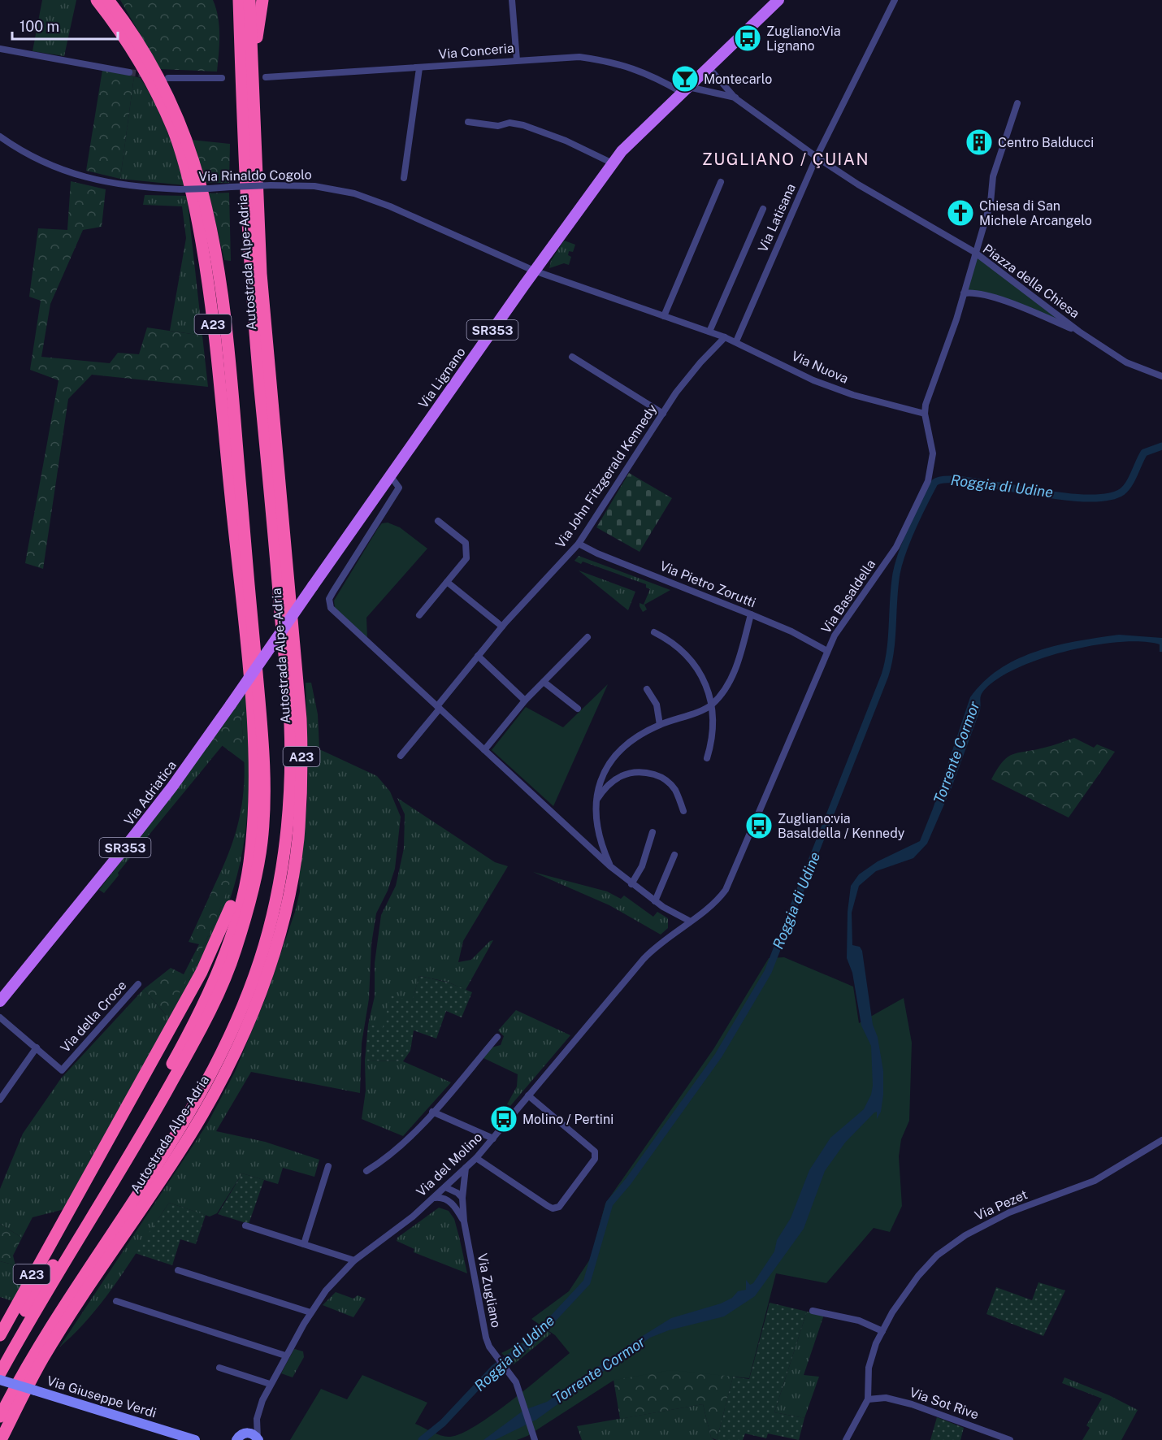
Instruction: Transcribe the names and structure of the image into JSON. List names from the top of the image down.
{
  "streets": {
    "highway": ["Autostrada Alpe-Adria", "A23"],
    "main road": [
      "SR353",
      "Via Lignano",
      "Via Adriatica",
      "Via Giuseppe Verdi"
    ],
    "street": [
      "Via Conceria",
      "Via Rinaldo Cogolo",
      "Via Latisana",
      "Piazza della Chiesa",
      "Via Nuova",
      "Via John Fitzgerald Kennedy",
      "Via Pietro Zorutti",
      "Via Basaldella",
      "Via della Croce",
      "Via del Molino",
      "Via Pezet",
      "Via Zugliano",
      "Via Sot Rive"
    ]
  },
  "crossings": [
    ["Via Conceria", "Via Lignano"],
    ["Via Rinaldo Cogolo", "Via Nuova"],
    ["Via Rinaldo Cogolo", "Via Lignano"],
    ["Via Latisana", "Via Nuova"],
    ["Autostrada Alpe-Adria", "A23"],
    ["Piazza della Chiesa", "Via Basaldella"],
    ["Via Nuova", "Via Lignano"],
    ["Via Nuova", "Via John Fitzgerald Kennedy"],
    ["Via Nuova", "Via Basaldella"],
    ["Via Lignano", "Via Adriatica"],
    ["Via John Fitzgerald Kennedy", "Via Pietro Zorutti"],
    ["Via Pietro Zorutti", "Via Basaldella"],
    ["Via Basaldella", "Via del Molino"],
    ["Via del Molino", "Via Zugliano"],
    ["Via Pezet", "Via Sot Rive"]
  ],
  "districts": ["ZUGLIANO / ÇUIAN"],
  "water": ["Roggia di Udine", "Torrente Cormor"],
  "places": {
    "bus stop": ["Zugliano:Via Lignano", "Zugliano:via Basaldella / Kennedy", "Molino / Pertini"],
    "bar": ["Montecarlo"],
    "building": ["Centro Balducci"],
    "church": ["Chiesa di San Michele Arcangelo"]
  },
  "scale_bar": "100 m"
}
